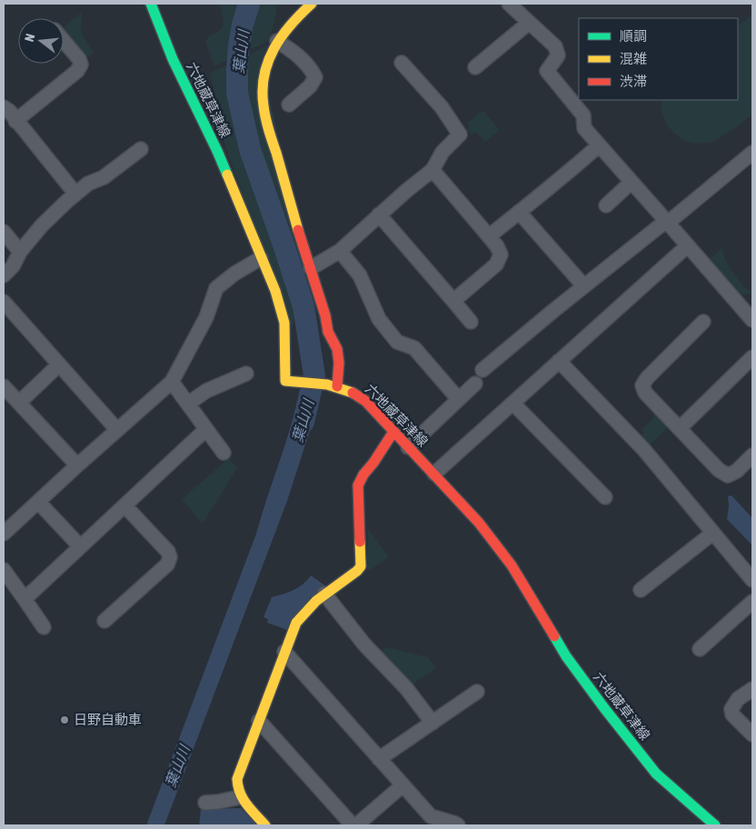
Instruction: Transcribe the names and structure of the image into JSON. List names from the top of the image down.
{
  "streets": {
    "main road": ["六地蔵草津線"]
  },
  "water": ["葉山川"],
  "places": ["日野自動車"],
  "legend": ["順調", "混雑", "渋滞"],
  "north": "left"
}
